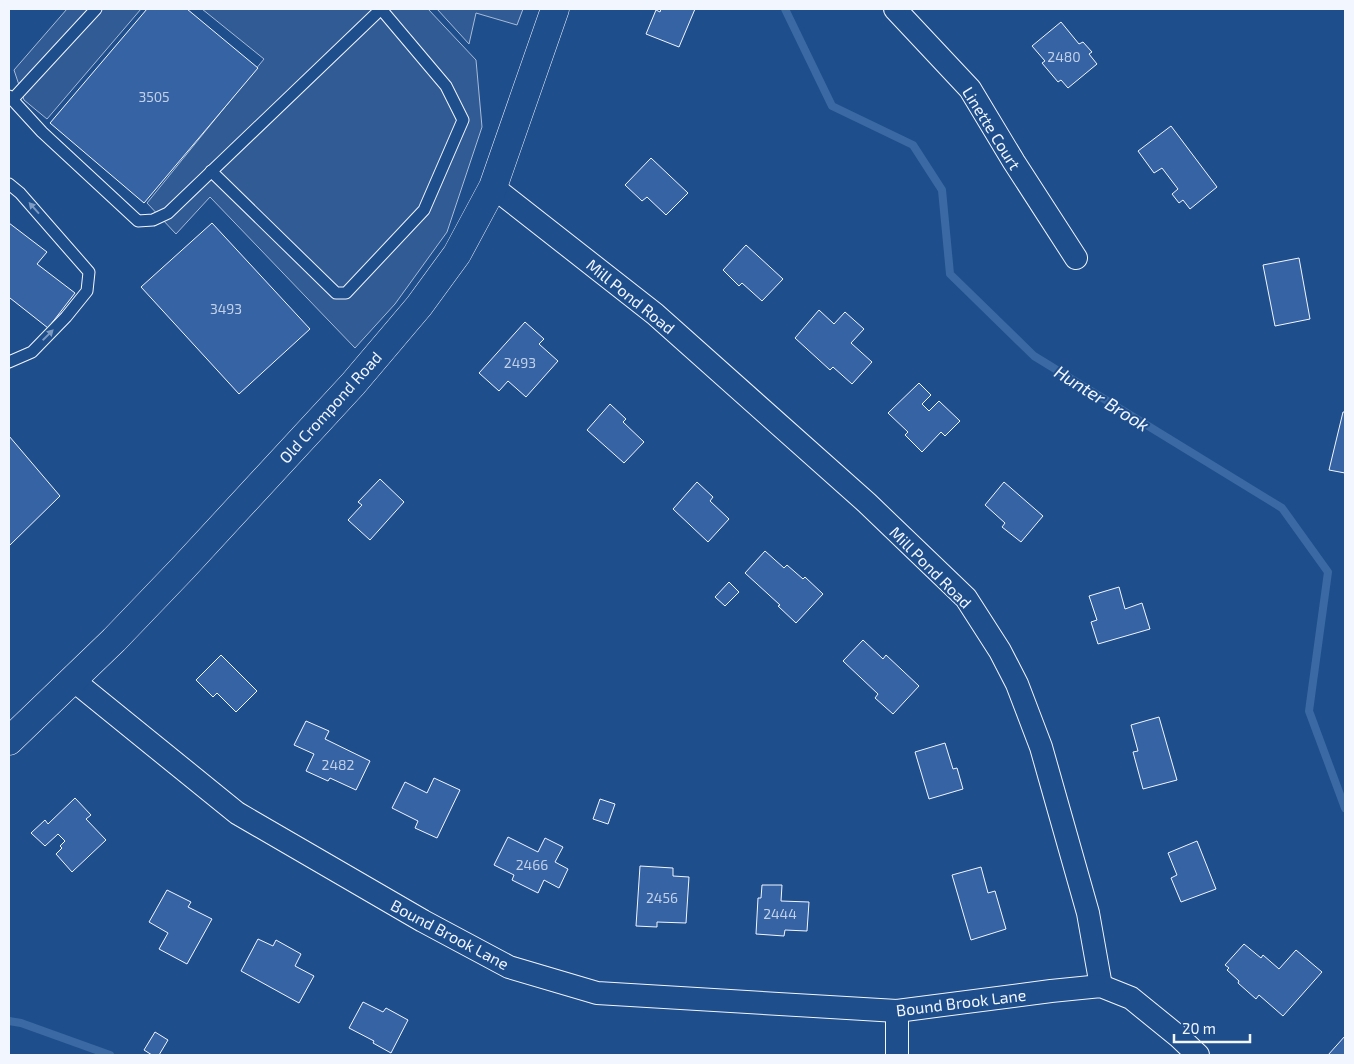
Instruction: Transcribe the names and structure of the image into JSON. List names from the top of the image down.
{
  "streets": {
    "street": [
      "Linette Court",
      "Mill Pond Road",
      "Old Crompond Road",
      "Bound Brook Lane"
    ]
  },
  "crossings": [
    ["Mill Pond Road", "Old Crompond Road"],
    ["Mill Pond Road", "Bound Brook Lane"],
    ["Old Crompond Road", "Bound Brook Lane"]
  ],
  "water": ["Hunter Brook"],
  "house_numbers": [
    "2480",
    "3505",
    "3493",
    "2493",
    "2482",
    "2466",
    "2456",
    "2444"
  ],
  "scale_bar": "20 m"
}
